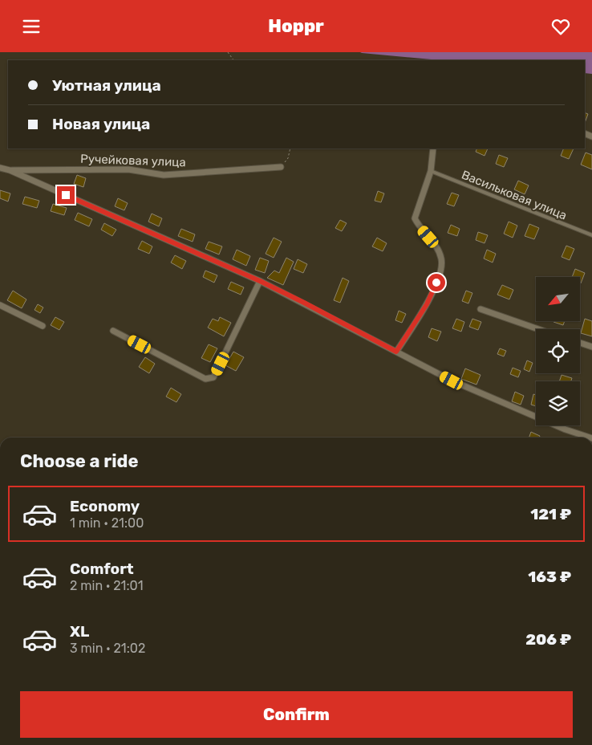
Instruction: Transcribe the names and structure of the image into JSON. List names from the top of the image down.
{
  "streets": {
    "street": ["Ручейковая улица"],
    "lane": ["Васильковая улица"]
  },
  "north": "bottom left",
  "page": {
    "header": "Hoppr",
    "banner": ["Уютная улица", "Новая улица"],
    "heading": "Choose a ride",
    "list": [
      {
        "name": "Economy",
        "note": "1 min · 21:00",
        "value": "121 ₽"
      },
      {
        "name": "Comfort",
        "note": "2 min · 21:01",
        "value": "163 ₽"
      },
      {
        "name": "XL",
        "note": "3 min · 21:02",
        "value": "206 ₽"
      }
    ],
    "buttons": "Confirm"
  }
}
